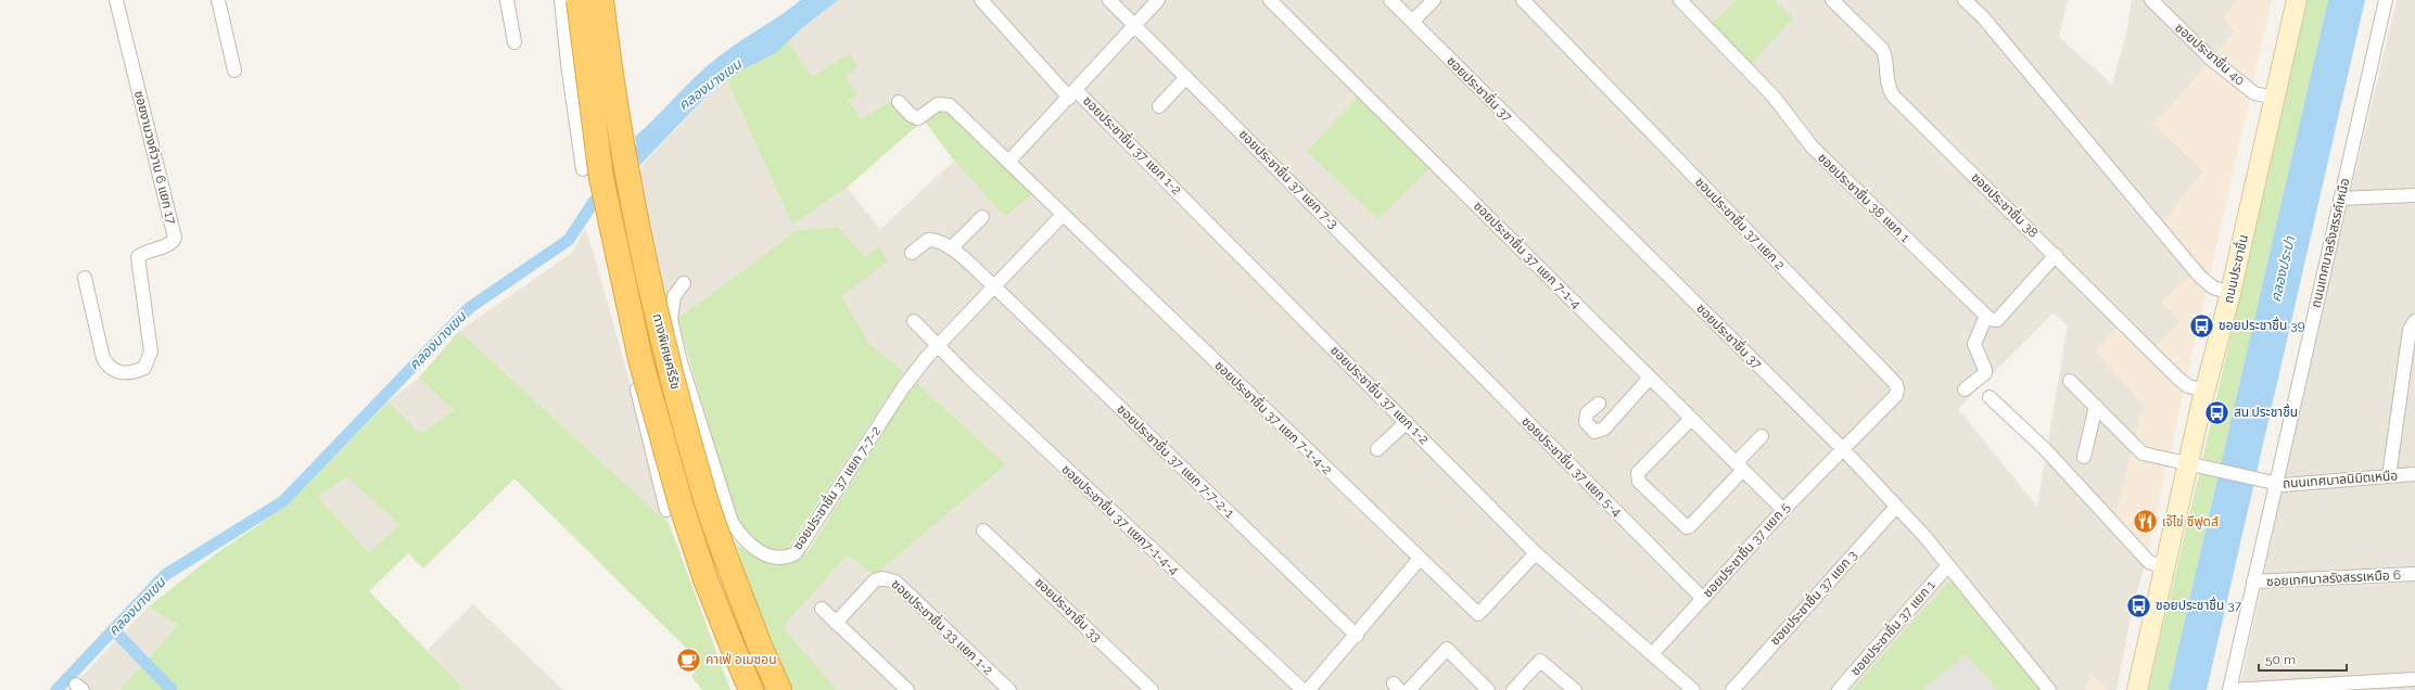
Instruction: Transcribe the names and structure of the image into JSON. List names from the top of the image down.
{
  "streets": {
    "highway": ["ทางพิเศษศรีรัช"],
    "main road": ["ถนนประชาชื่น"],
    "street": [
      "ซอยประชาชื่น 40",
      "ซอยประชาชื่น 37",
      "ซอยประชาชื่น 37 แยก 1-2",
      "ซอยงามวงศ์วาน 6 แยก 17",
      "ซอยประชาชื่น 37 แยก 7-3",
      "ซอยประชาชื่น 38 แยก 1",
      "ซอยประชาชื่น 38",
      "ซอนประชาชื่น 37 แยก 2",
      "ถนนเทศบาลรังสรรค์เหนือ",
      "ซอยประชาชื่น 37 แยก 7-1-4",
      "ซอยประชาชื่น 37 แยก 7-1-4-2",
      "ซอยประชาชื่น 37 แยก 7-7-2-1",
      "ซอยประชาชื่น 37 แยก 5-4",
      "ถนนเทศบาลนิมิตเหนือ",
      "ซอยประชาชื่น 37 แยก 7-7-2",
      "ซอยประชาชื่น 37 แยก7-1-4-4",
      "ซอยประชาชื่น 37 แยก 5",
      "ซอยเทศบาลรังสรรเหนือ 6",
      "ซอยประชาชื่น 37 แยก 3",
      "ซอยประชาชื่น 33",
      "ซอยประชาชื่น 33 แยก 1-2",
      "ซอยประชาชื่น 37 แยก 1"
    ]
  },
  "crossings": [
    ["ซอยประชาชื่น 40", "ถนนประชาชื่น"],
    ["ซอยประชาชื่น 37", "ซอนประชาชื่น 37 แยก 2"],
    ["ซอยประชาชื่น 37", "ซอยประชาชื่น 37 แยก 5"],
    ["ซอยประชาชื่น 37", "ซอยประชาชื่น 37 แยก 3"],
    ["ซอยประชาชื่น 37", "ซอยประชาชื่น 37 แยก 1"],
    ["ซอยประชาชื่น 37 แยก 1-2", "ซอยประชาชื่น 37 แยก 7-1-4-2"],
    ["ซอยประชาชื่น 37 แยก 1-2", "ซอยประชาชื่น 37 แยก 5"],
    ["ซอยประชาชื่น 37 แยก 7-3", "ซอยประชาชื่น 37 แยก 5-4"],
    ["ซอยประชาชื่น 38", "ถนนประชาชื่น"],
    ["ซอนประชาชื่น 37 แยก 2", "ซอยประชาชื่น 37 แยก 5"],
    ["ถนนเทศบาลรังสรรค์เหนือ", "ถนนเทศบาลนิมิตเหนือ"],
    ["ถนนเทศบาลรังสรรค์เหนือ", "ซอยเทศบาลรังสรรเหนือ 6"],
    ["ซอยประชาชื่น 37 แยก 7-1-4", "ซอยประชาชื่น 37 แยก 5"],
    ["ถนนประชาชื่น", "ถนนเทศบาลนิมิตเหนือ"],
    ["ซอยประชาชื่น 37 แยก 7-1-4-2", "ซอยประชาชื่น 37 แยก 7-7-2"],
    ["ซอยประชาชื่น 37 แยก 7-7-2-1", "ซอยประชาชื่น 37 แยก 7-7-2"],
    ["ซอยประชาชื่น 37 แยก 5-4", "ซอยประชาชื่น 37 แยก 5"],
    ["ซอยประชาชื่น 37 แยก 7-7-2", "ซอยประชาชื่น 37 แยก7-1-4-4"]
  ],
  "water": ["คลองบางเขน", "คลองประปา"],
  "places": {
    "bus stop": ["ซอยประชาชื่น 39", "สน.ประชาชื่น", "ซอยประชาชื่น 37"],
    "restaurant": ["เจ๊ไข่ ซีฟูดส์"],
    "cafe": ["คาเฟ่ อเมซอน"]
  },
  "scale_bar": "50 m"
}
